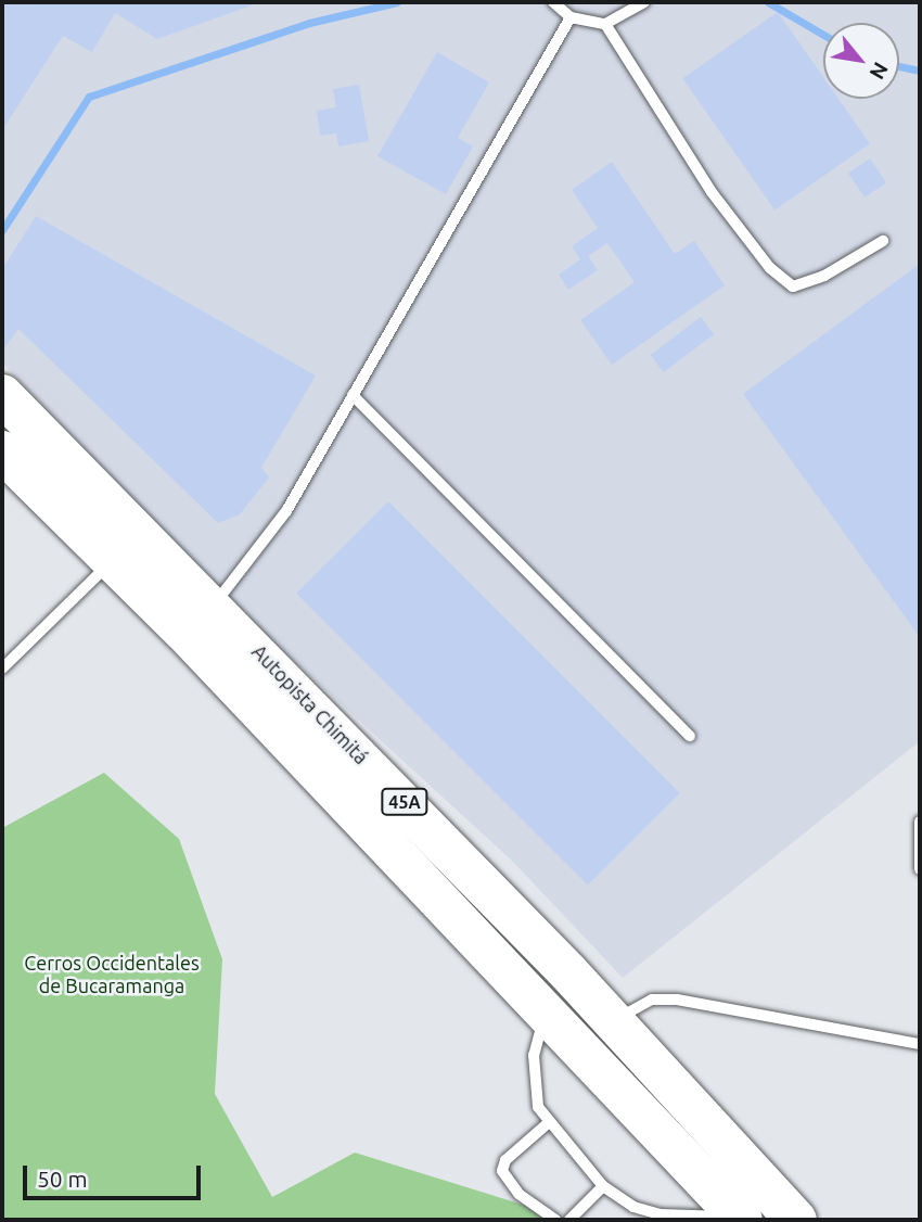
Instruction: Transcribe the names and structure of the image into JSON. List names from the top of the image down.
{
  "streets": {
    "highway": ["Autopista Chimitá", "45A"]
  },
  "parks": ["Cerros Occidentales de Bucaramanga"],
  "scale_bar": "50 m",
  "north": "bottom right"
}
